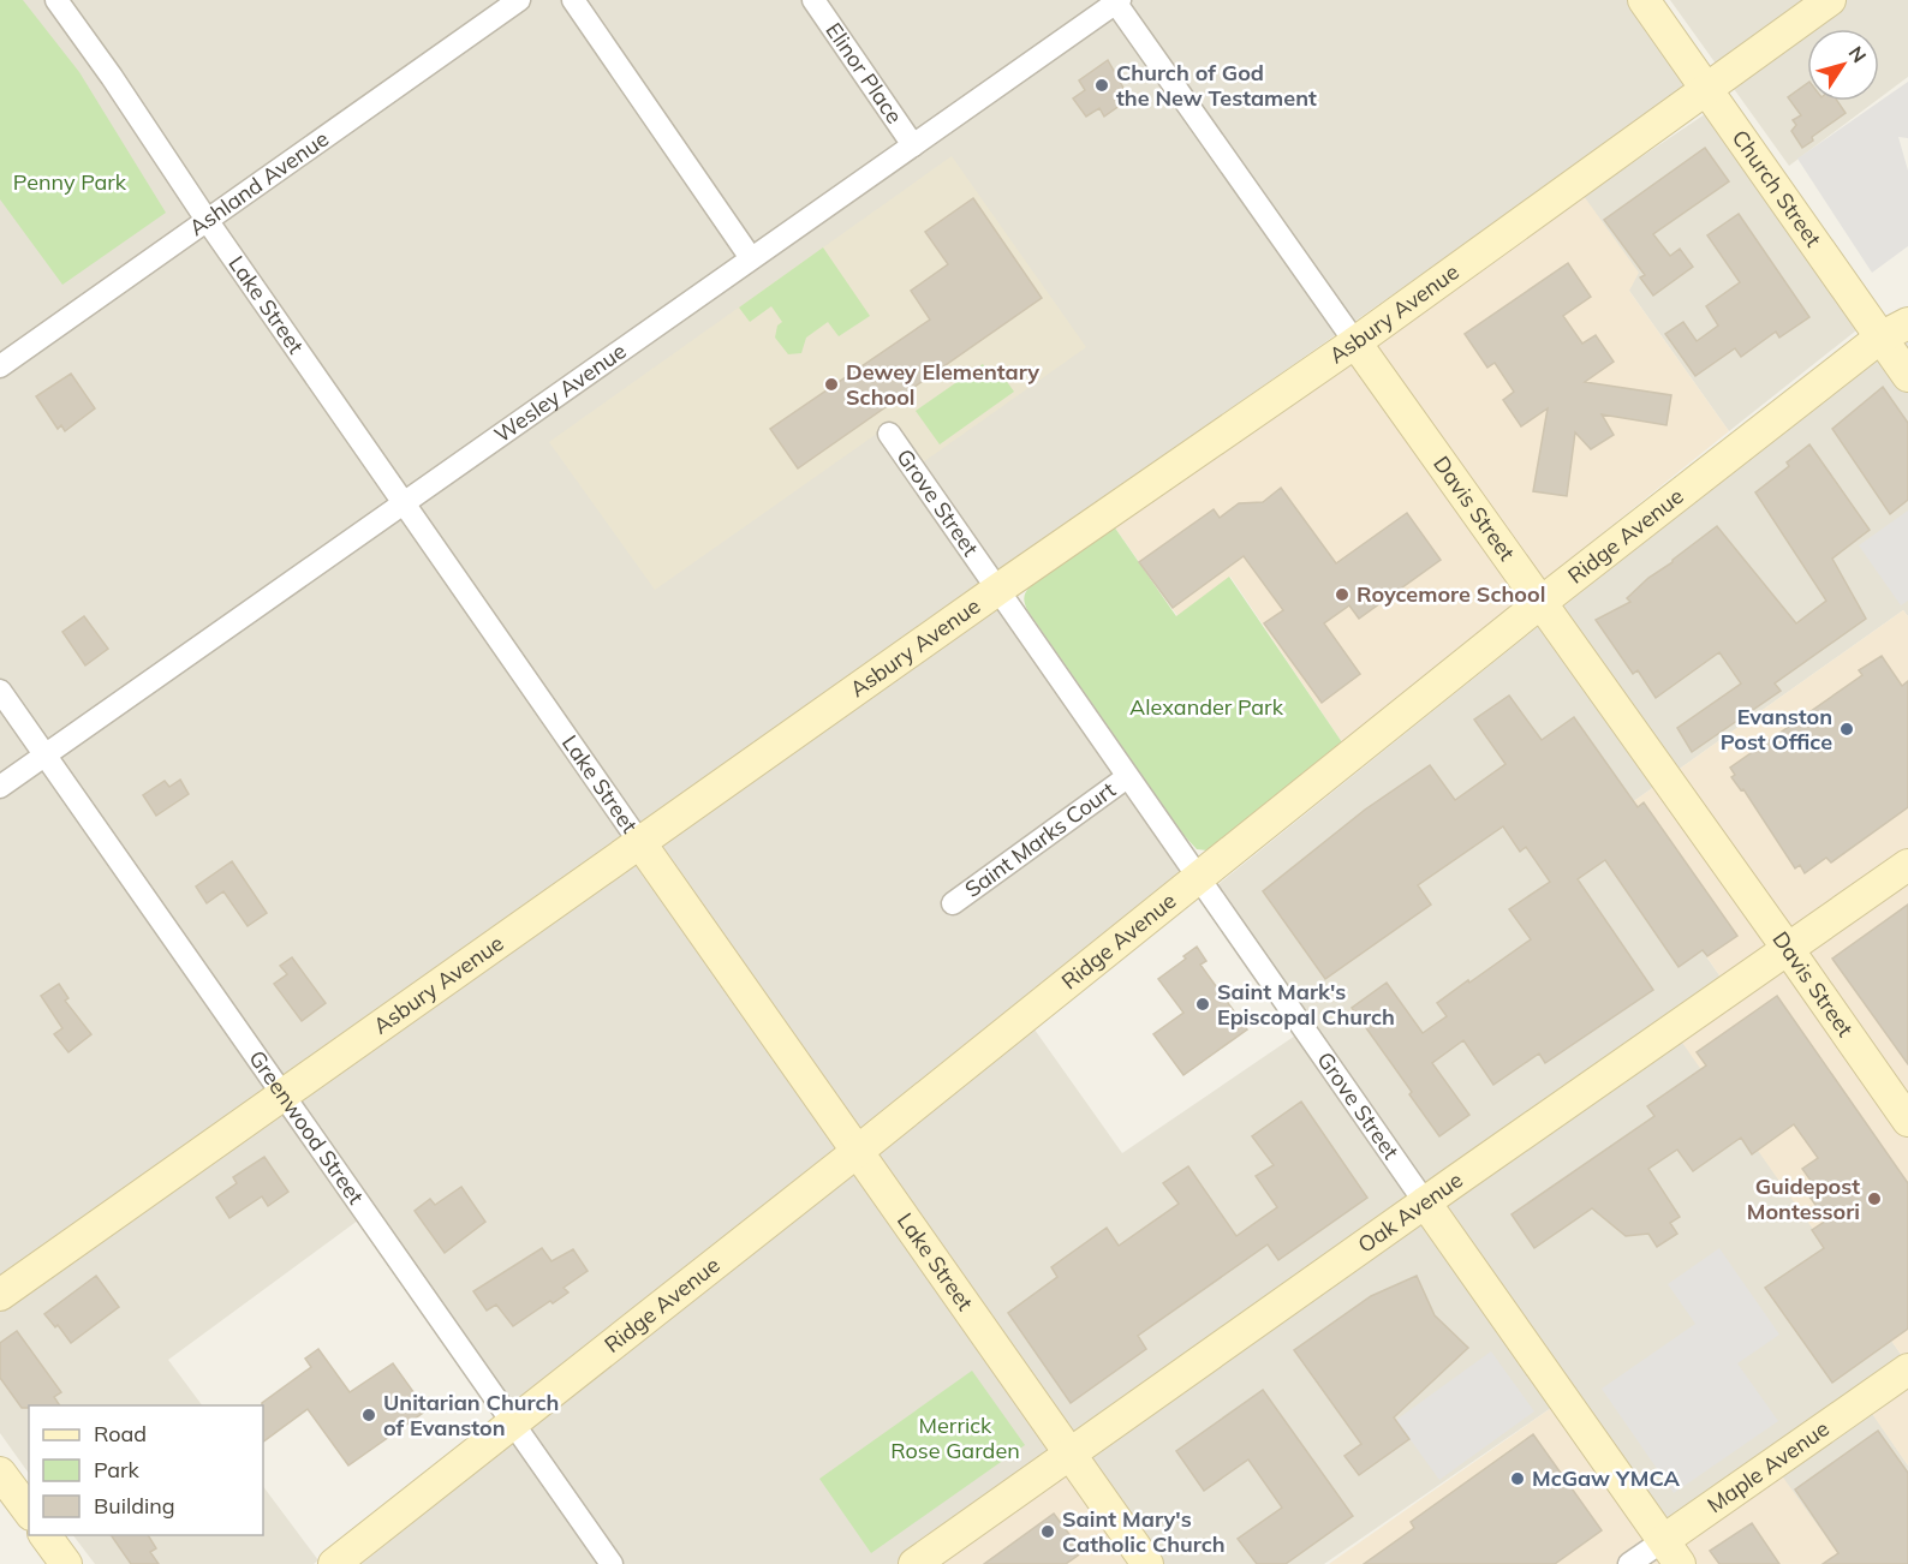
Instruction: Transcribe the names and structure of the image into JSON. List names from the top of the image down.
{
  "streets": {
    "main road": [
      "Church Street",
      "Lake Street",
      "Asbury Avenue",
      "Grove Street",
      "Davis Street",
      "Ridge Avenue",
      "Oak Avenue",
      "Maple Avenue"
    ],
    "street": [
      "Elinor Place",
      "Ashland Avenue",
      "Wesley Avenue",
      "Saint Marks Court",
      "Greenwood Street"
    ]
  },
  "crossings": [
    ["Elinor Place", "Wesley Avenue"],
    ["Ashland Avenue", "Lake Street"],
    ["Church Street", "Asbury Avenue"],
    ["Church Street", "Ridge Avenue"],
    ["Lake Street", "Asbury Avenue"],
    ["Lake Street", "Wesley Avenue"],
    ["Lake Street", "Ridge Avenue"],
    ["Lake Street", "Oak Avenue"],
    ["Asbury Avenue", "Grove Street"],
    ["Asbury Avenue", "Davis Street"],
    ["Asbury Avenue", "Greenwood Street"],
    ["Wesley Avenue", "Davis Street"],
    ["Wesley Avenue", "Greenwood Street"],
    ["Grove Street", "Ridge Avenue"],
    ["Grove Street", "Saint Marks Court"],
    ["Grove Street", "Oak Avenue"],
    ["Grove Street", "Maple Avenue"],
    ["Davis Street", "Ridge Avenue"],
    ["Davis Street", "Oak Avenue"],
    ["Ridge Avenue", "Greenwood Street"]
  ],
  "parks": ["Penny Park", "Alexander Park", "Merrick Rose Garden"],
  "places": [
    "Church of God the New Testament",
    "Dewey Elementary School",
    "Roycemore School",
    "Evanston Post Office",
    "Saint Mark's Episcopal Church",
    "Guidepost Montessori",
    "Unitarian Church of Evanston",
    "McGaw YMCA",
    "Saint Mary's Catholic Church"
  ],
  "legend": ["Road", "Park", "Building"],
  "north": "top right"
}
